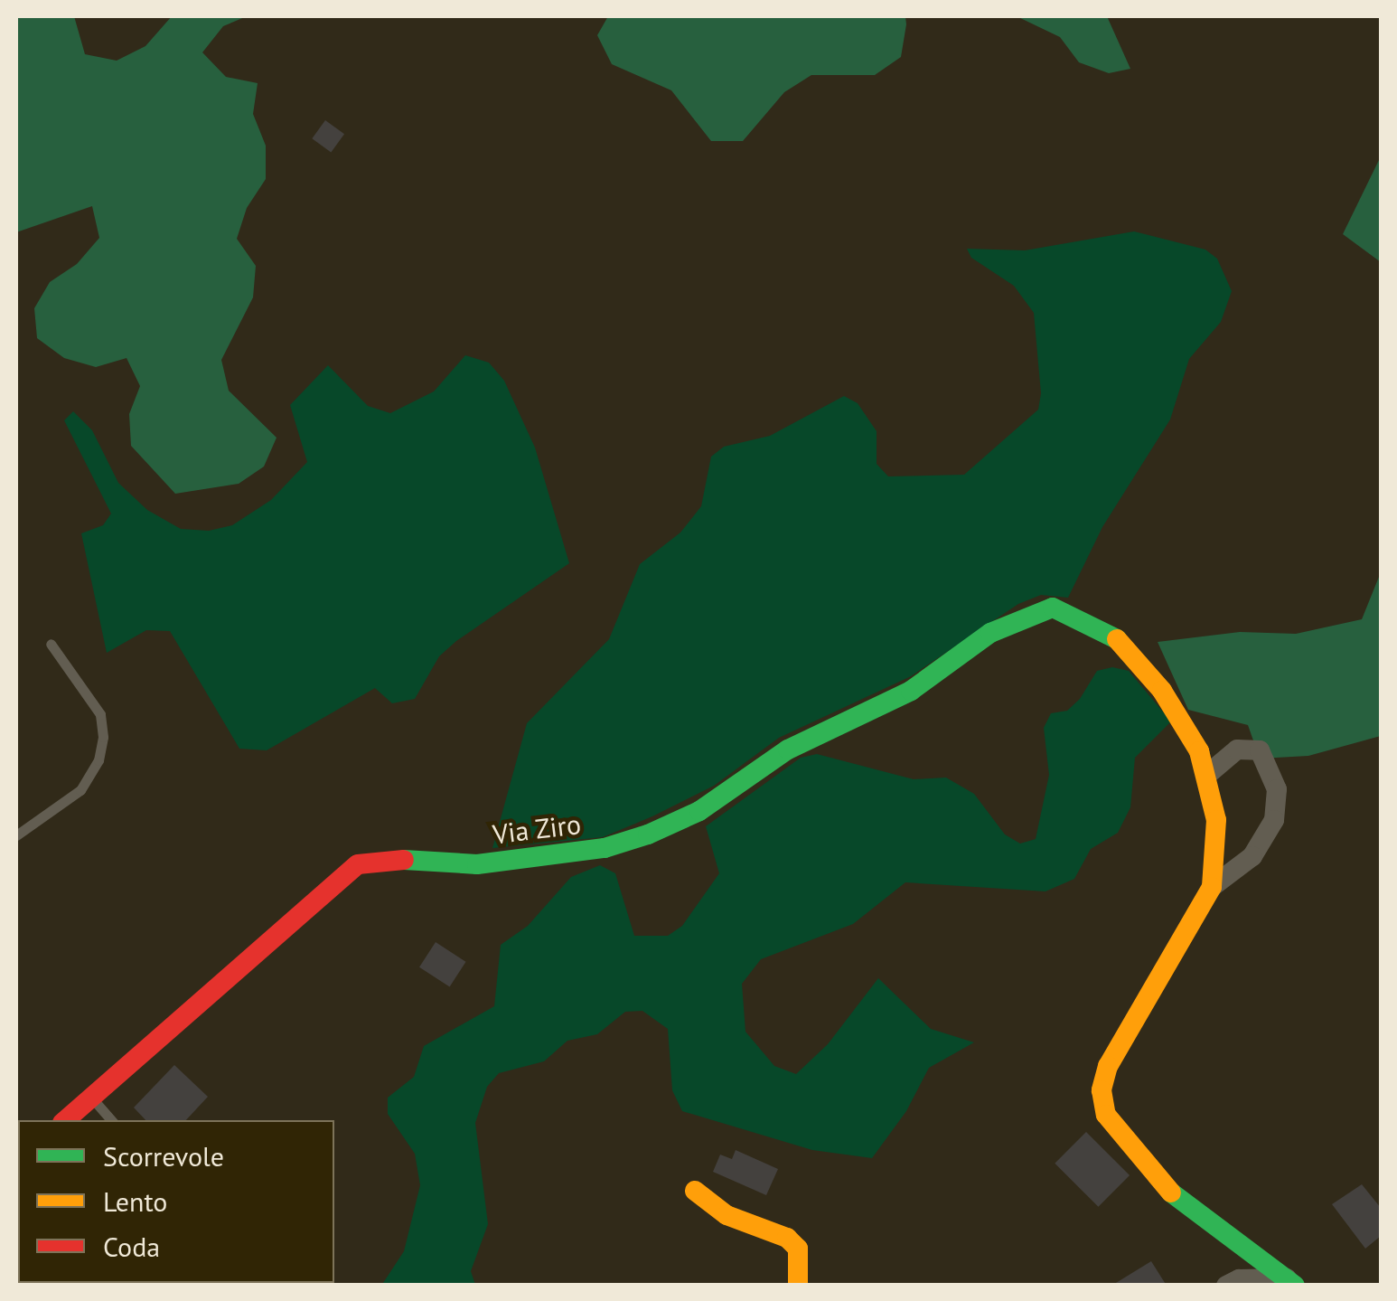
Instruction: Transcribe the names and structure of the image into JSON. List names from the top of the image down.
{
  "streets": {
    "street": ["Via Ziro"]
  },
  "legend": ["Scorrevole", "Lento", "Coda"]
}
